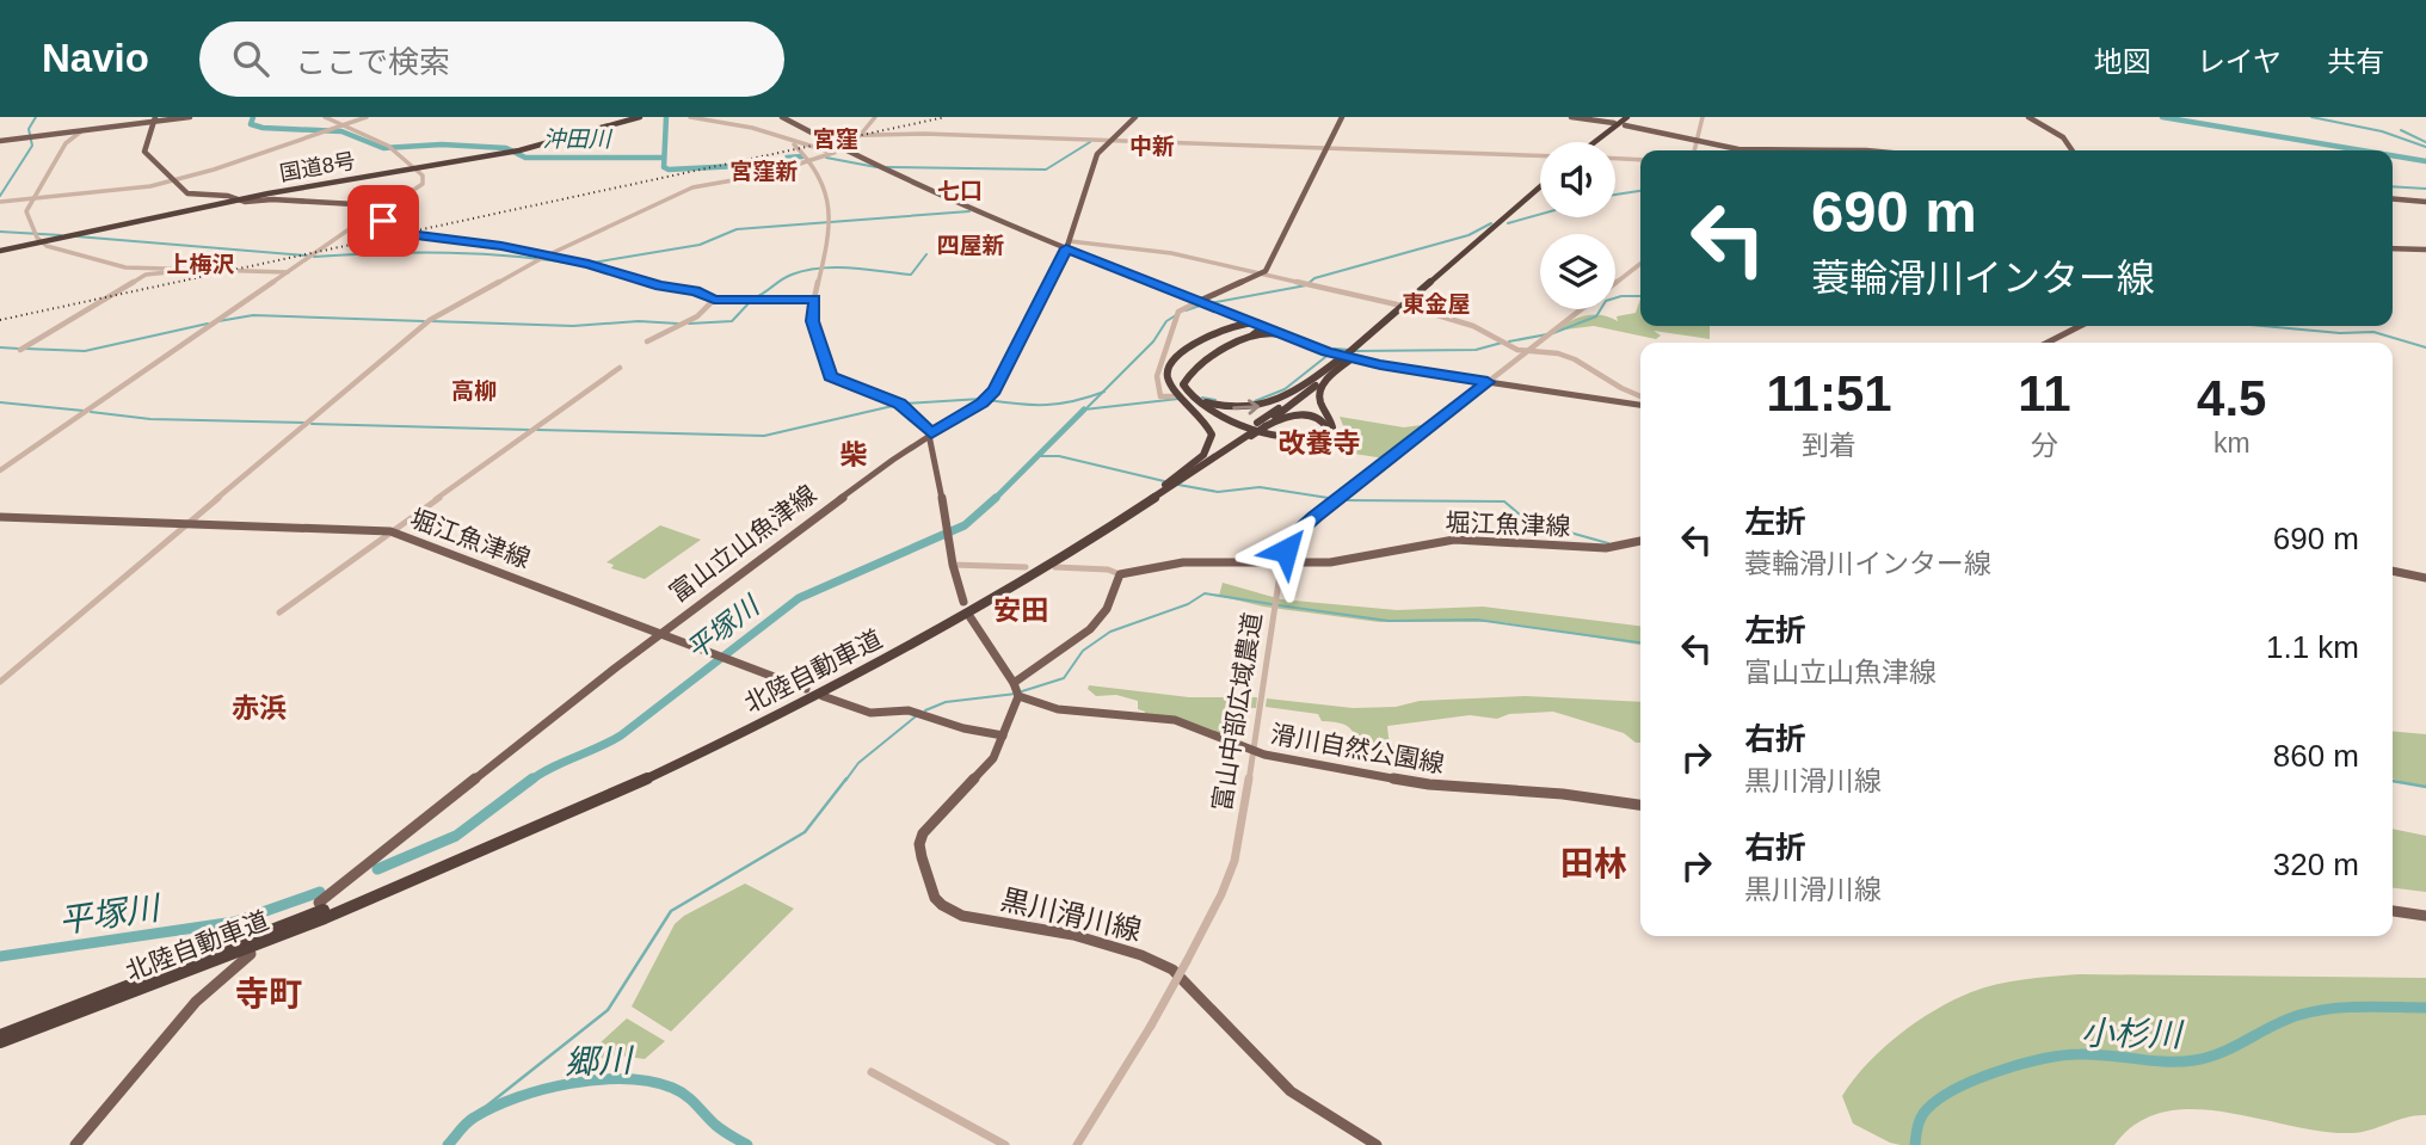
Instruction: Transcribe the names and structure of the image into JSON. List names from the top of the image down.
{
  "streets": {
    "highway": ["国道8号", "北陸自動車道"],
    "main road": [
      "堀江魚津線",
      "富山立山魚津線",
      "滑川自然公園線",
      "黒川滑川線"
    ],
    "street": ["富山中部広域農道"]
  },
  "crossings": [
    ["堀江魚津線", "富山立山魚津線"],
    ["堀江魚津線", "富山中部広域農道"],
    ["富山中部広域農道", "滑川自然公園線"]
  ],
  "districts": [
    "宮窪",
    "中新",
    "宮窪新",
    "七口",
    "四屋新",
    "上梅沢",
    "東金屋",
    "高柳",
    "改養寺",
    "柴",
    "安田",
    "赤浜",
    "田林",
    "寺町"
  ],
  "water": [
    "沖田川",
    "平塚川",
    "小杉川",
    "郷川"
  ],
  "page": {
    "header": "Navio",
    "search": "ここで検索",
    "nav": ["地図", "レイヤ", "共有"],
    "turn": ["690 m", "蓑輪滑川インター線"],
    "eta": [
      "11:51",
      "到着",
      "11",
      "分",
      "4.5",
      "km"
    ],
    "list": [
      {
        "name": "左折",
        "note": "蓑輪滑川インター線",
        "value": "690 m"
      },
      {
        "name": "左折",
        "note": "富山立山魚津線",
        "value": "1.1 km"
      },
      {
        "name": "右折",
        "note": "黒川滑川線",
        "value": "860 m"
      },
      {
        "name": "右折",
        "note": "黒川滑川線",
        "value": "320 m"
      }
    ]
  }
}
